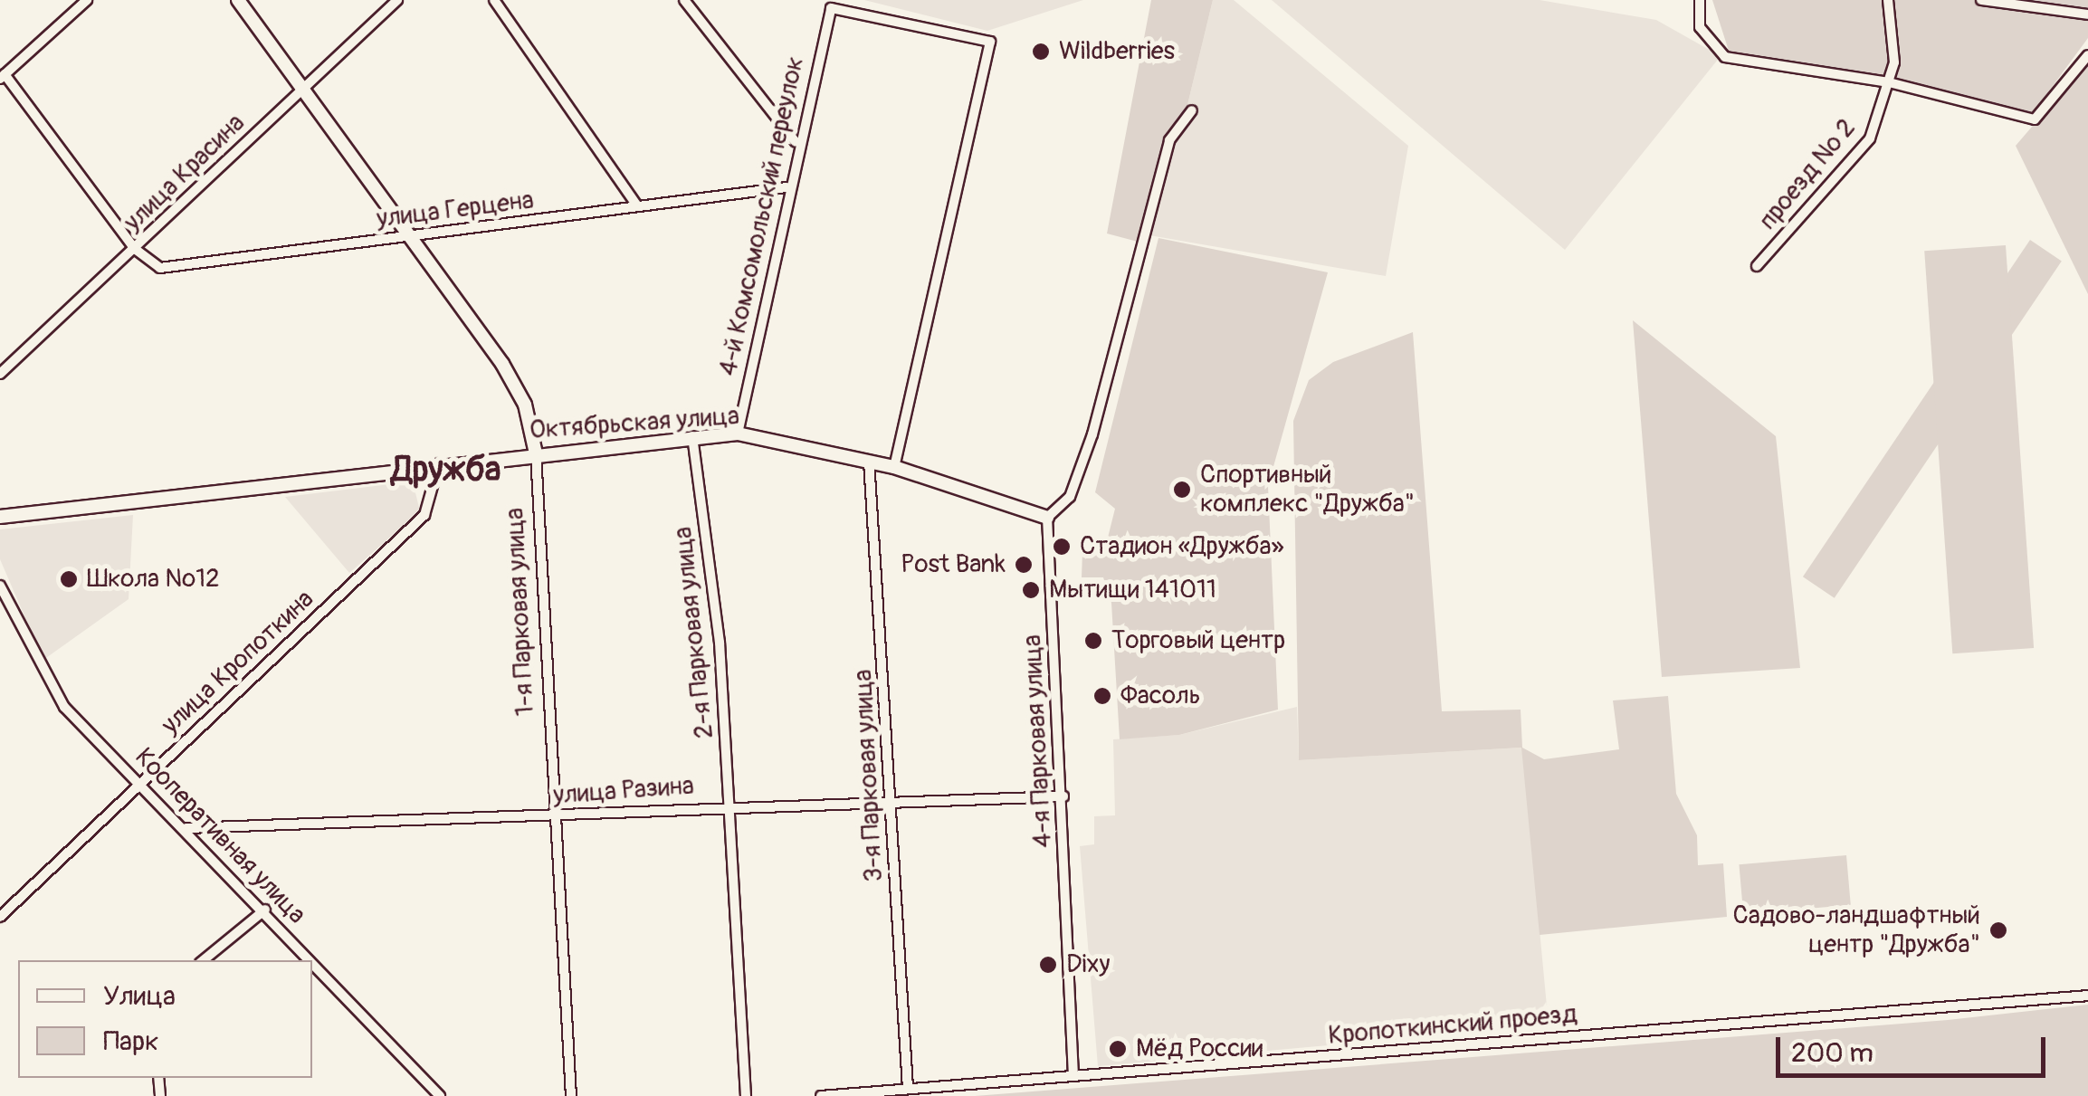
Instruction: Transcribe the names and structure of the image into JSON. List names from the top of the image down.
{
  "streets": {
    "street": [
      "улица Красина",
      "проезд № 2",
      "улица Герцена",
      "4-й Комсомольский переулок",
      "Октябрьская улица",
      "1-я Парковая улица",
      "2-я Парковая улица",
      "улица Кропоткина",
      "4-я Парковая улица",
      "3-я Парковая улица",
      "улица Разина",
      "Кооперативная улица",
      "Кропоткинский проезд"
    ]
  },
  "crossings": [
    ["улица Красина", "улица Герцена"],
    ["улица Красина", "1-я Парковая улица"],
    ["улица Герцена", "4-й Комсомольский переулок"],
    ["улица Герцена", "1-я Парковая улица"],
    ["4-й Комсомольский переулок", "Октябрьская улица"],
    ["Октябрьская улица", "1-я Парковая улица"],
    ["Октябрьская улица", "2-я Парковая улица"],
    ["Октябрьская улица", "улица Кропоткина"],
    ["Октябрьская улица", "4-я Парковая улица"],
    ["Октябрьская улица", "3-я Парковая улица"],
    ["1-я Парковая улица", "улица Разина"],
    ["2-я Парковая улица", "улица Разина"],
    ["улица Кропоткина", "Кооперативная улица"],
    ["4-я Парковая улица", "улица Разина"],
    ["4-я Парковая улица", "Кропоткинский проезд"],
    ["3-я Парковая улица", "улица Разина"],
    ["3-я Парковая улица", "Кропоткинский проезд"],
    ["улица Разина", "Кооперативная улица"]
  ],
  "districts": ["Дружба"],
  "places": [
    "Wildberries",
    "Спортивный комплекс \"Дружба\"",
    "Стадион «Дружба»",
    "Post Bank",
    "Школа №12",
    "Мытищи 141011",
    "Торговый центр",
    "Фасоль",
    "Садово-ландшафтный центр \"Дружба\"",
    "Dixy",
    "Мёд России"
  ],
  "legend": ["Улица", "Парк"],
  "scale_bar": "200 m"
}
